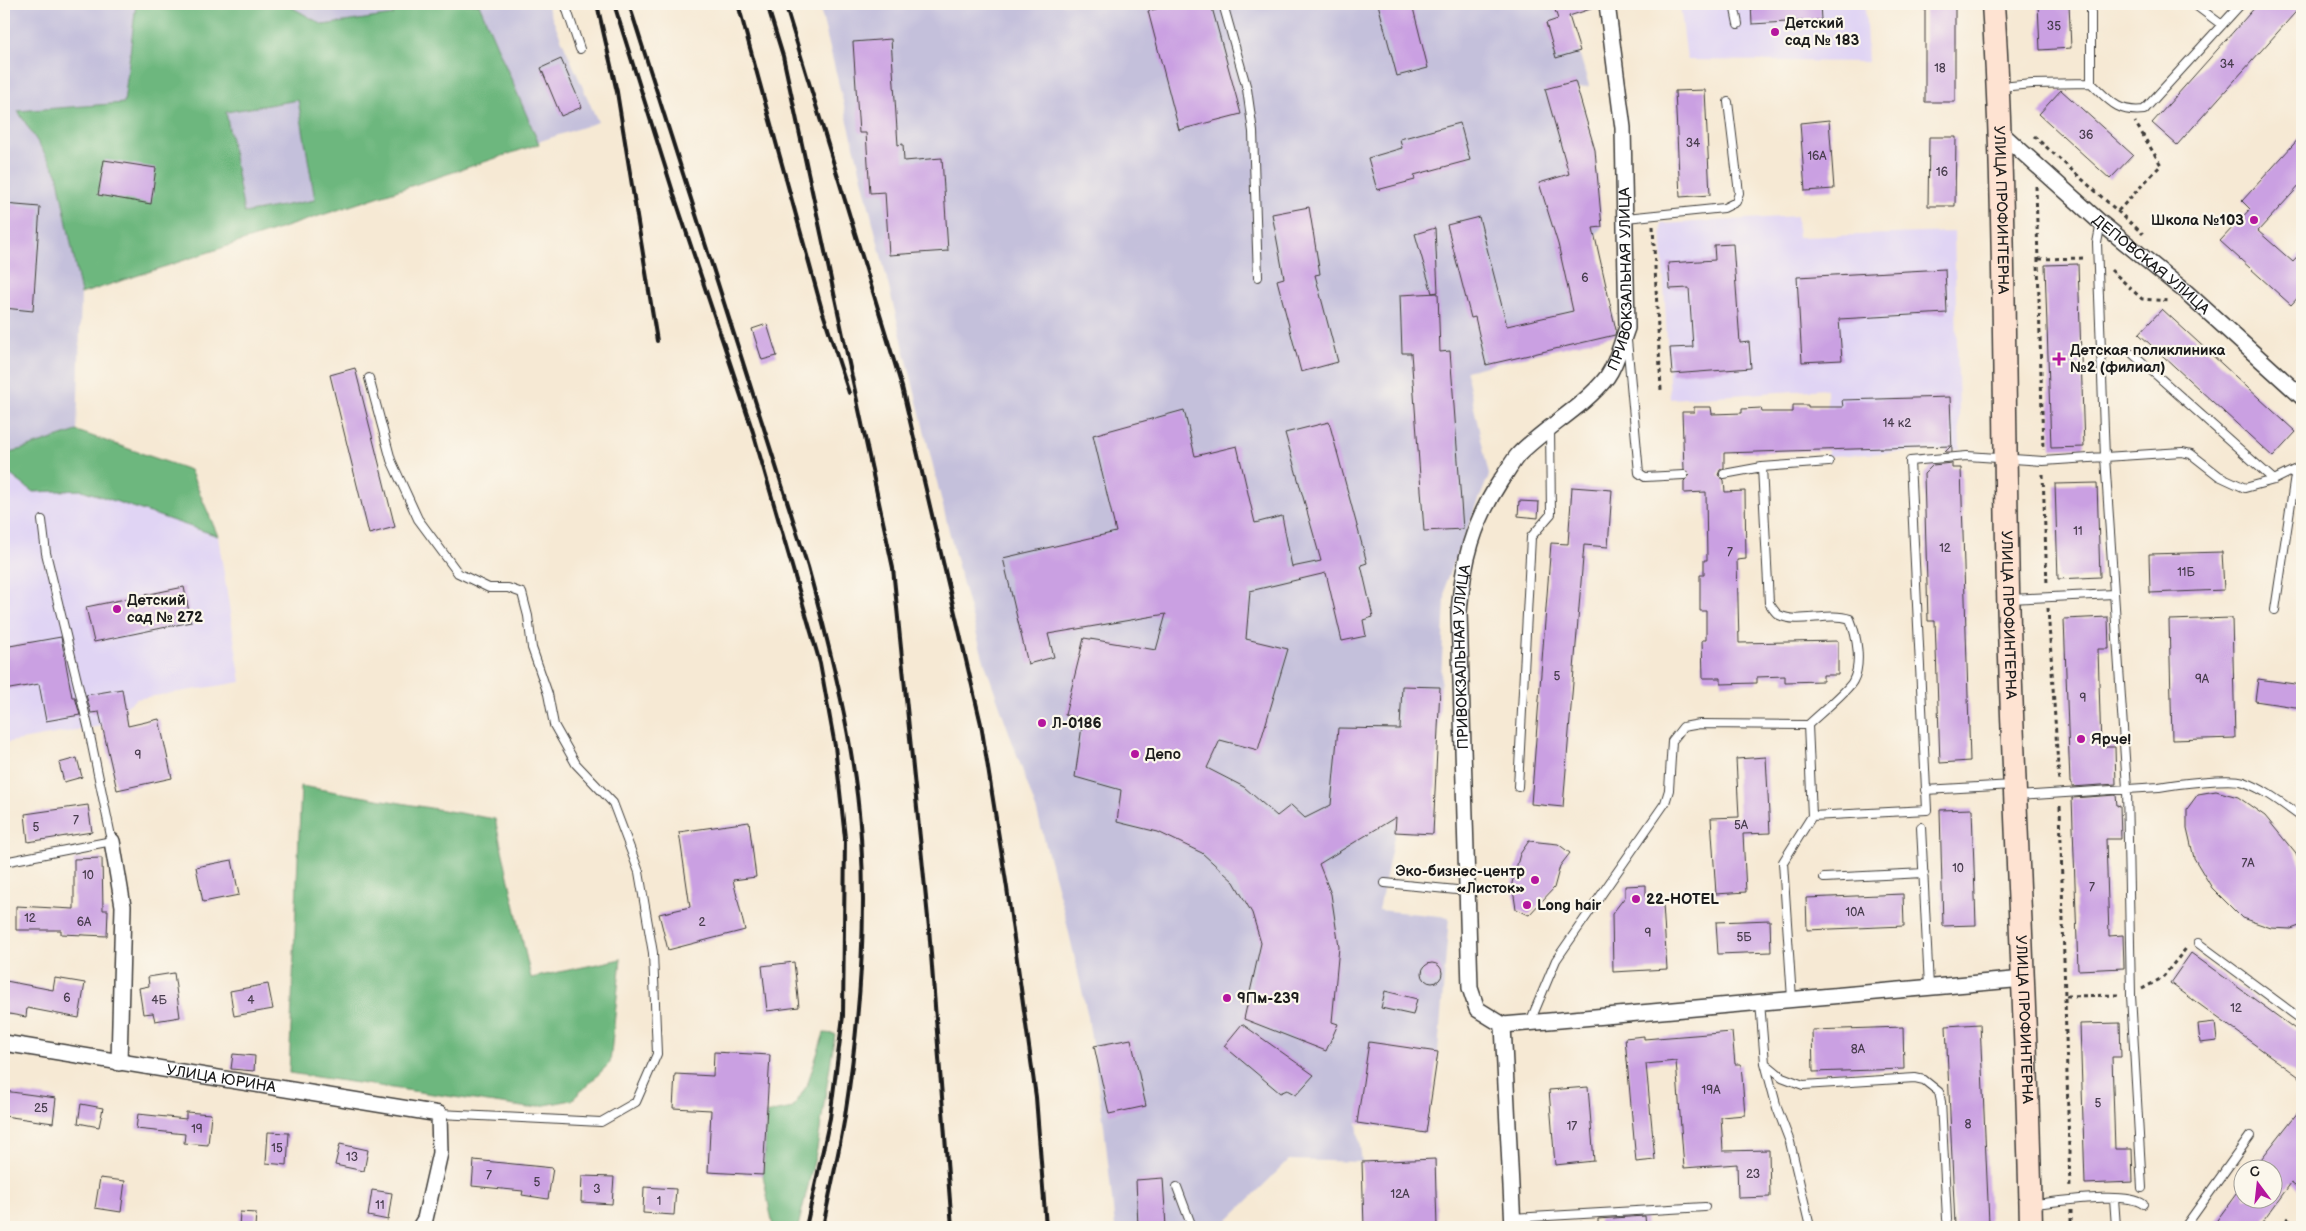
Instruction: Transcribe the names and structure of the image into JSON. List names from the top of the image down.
{
  "streets": {
    "street": [
      "УЛИЦА ПРОФИНТЕРНА",
      "ДЕПОВСКАЯ УЛИЦА",
      "ПРИВОКЗАЛЬНАЯ УЛИЦА",
      "УЛИЦА ЮРИНА"
    ]
  },
  "crossings": [
    ["УЛИЦА ПРОФИНТЕРНА", "ДЕПОВСКАЯ УЛИЦА"]
  ],
  "places": {
    "other": [
      "Детский сад № 183",
      "Школа №103",
      "Детский сад № 272",
      "Л-0186",
      "Ярче!",
      "Депо",
      "Эко-бизнес-центр «Листок»",
      "22-HOTEL",
      "Long hair",
      "9Пм-239"
    ],
    "health": ["Детская поликлиника №2 (филиал)"]
  },
  "house_numbers": [
    "35",
    "34",
    "18",
    "36",
    "34",
    "16А",
    "16",
    "6",
    "14 к2",
    "11",
    "12",
    "7",
    "11Б",
    "5",
    "9А",
    "9",
    "9",
    "7",
    "5А",
    "5",
    "7А",
    "10",
    "10",
    "7",
    "10А",
    "12",
    "6А",
    "2",
    "9",
    "5Б",
    "6",
    "4Б",
    "4",
    "12",
    "8А",
    "19А",
    "5",
    "25",
    "8",
    "17",
    "19",
    "15",
    "13",
    "23",
    "7",
    "5",
    "3",
    "12А",
    "1",
    "11"
  ],
  "north": "top"
}
